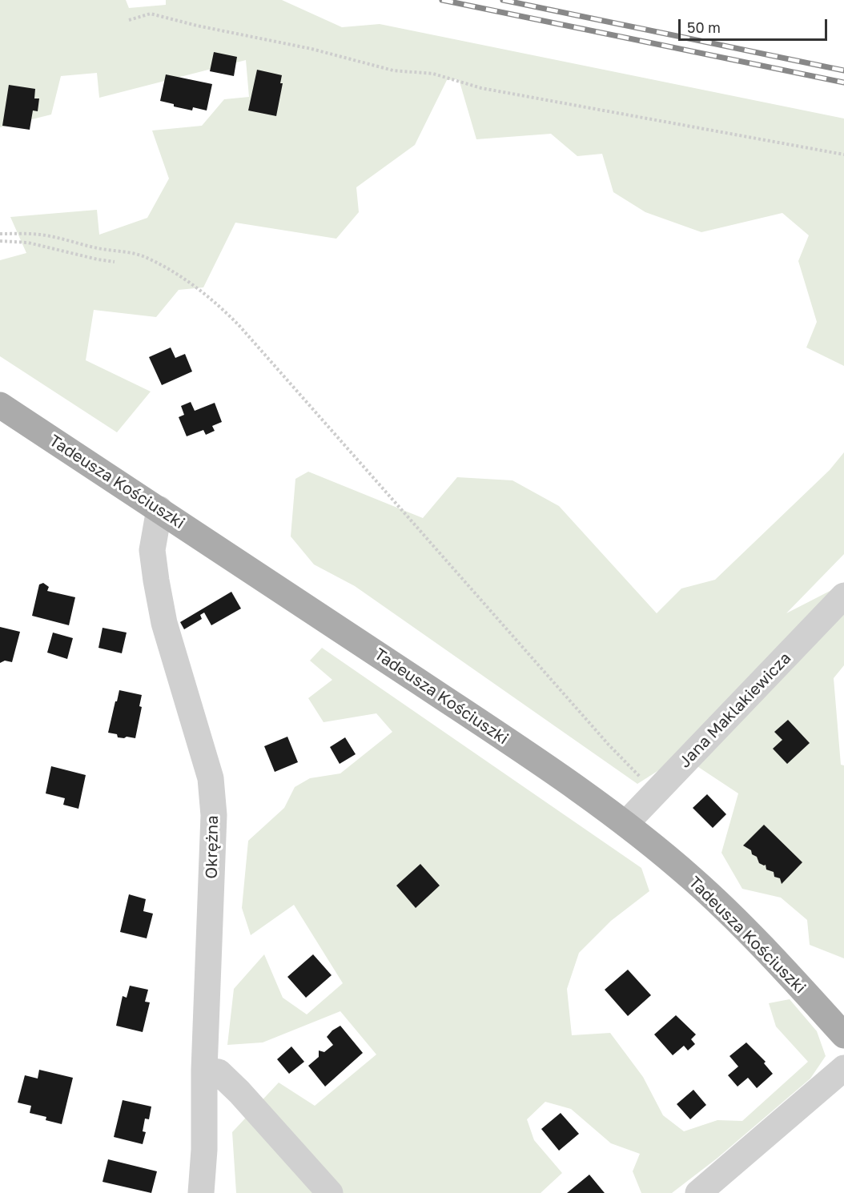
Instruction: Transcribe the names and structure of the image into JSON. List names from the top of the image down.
{
  "streets": {
    "main road": ["Tadeusza Kościuszki"],
    "street": ["Jana Maklakiewicza", "Okrężna"]
  },
  "crossings": [
    ["Tadeusza Kościuszki", "Jana Maklakiewicza"],
    ["Tadeusza Kościuszki", "Okrężna"]
  ],
  "scale_bar": "50 m"
}
